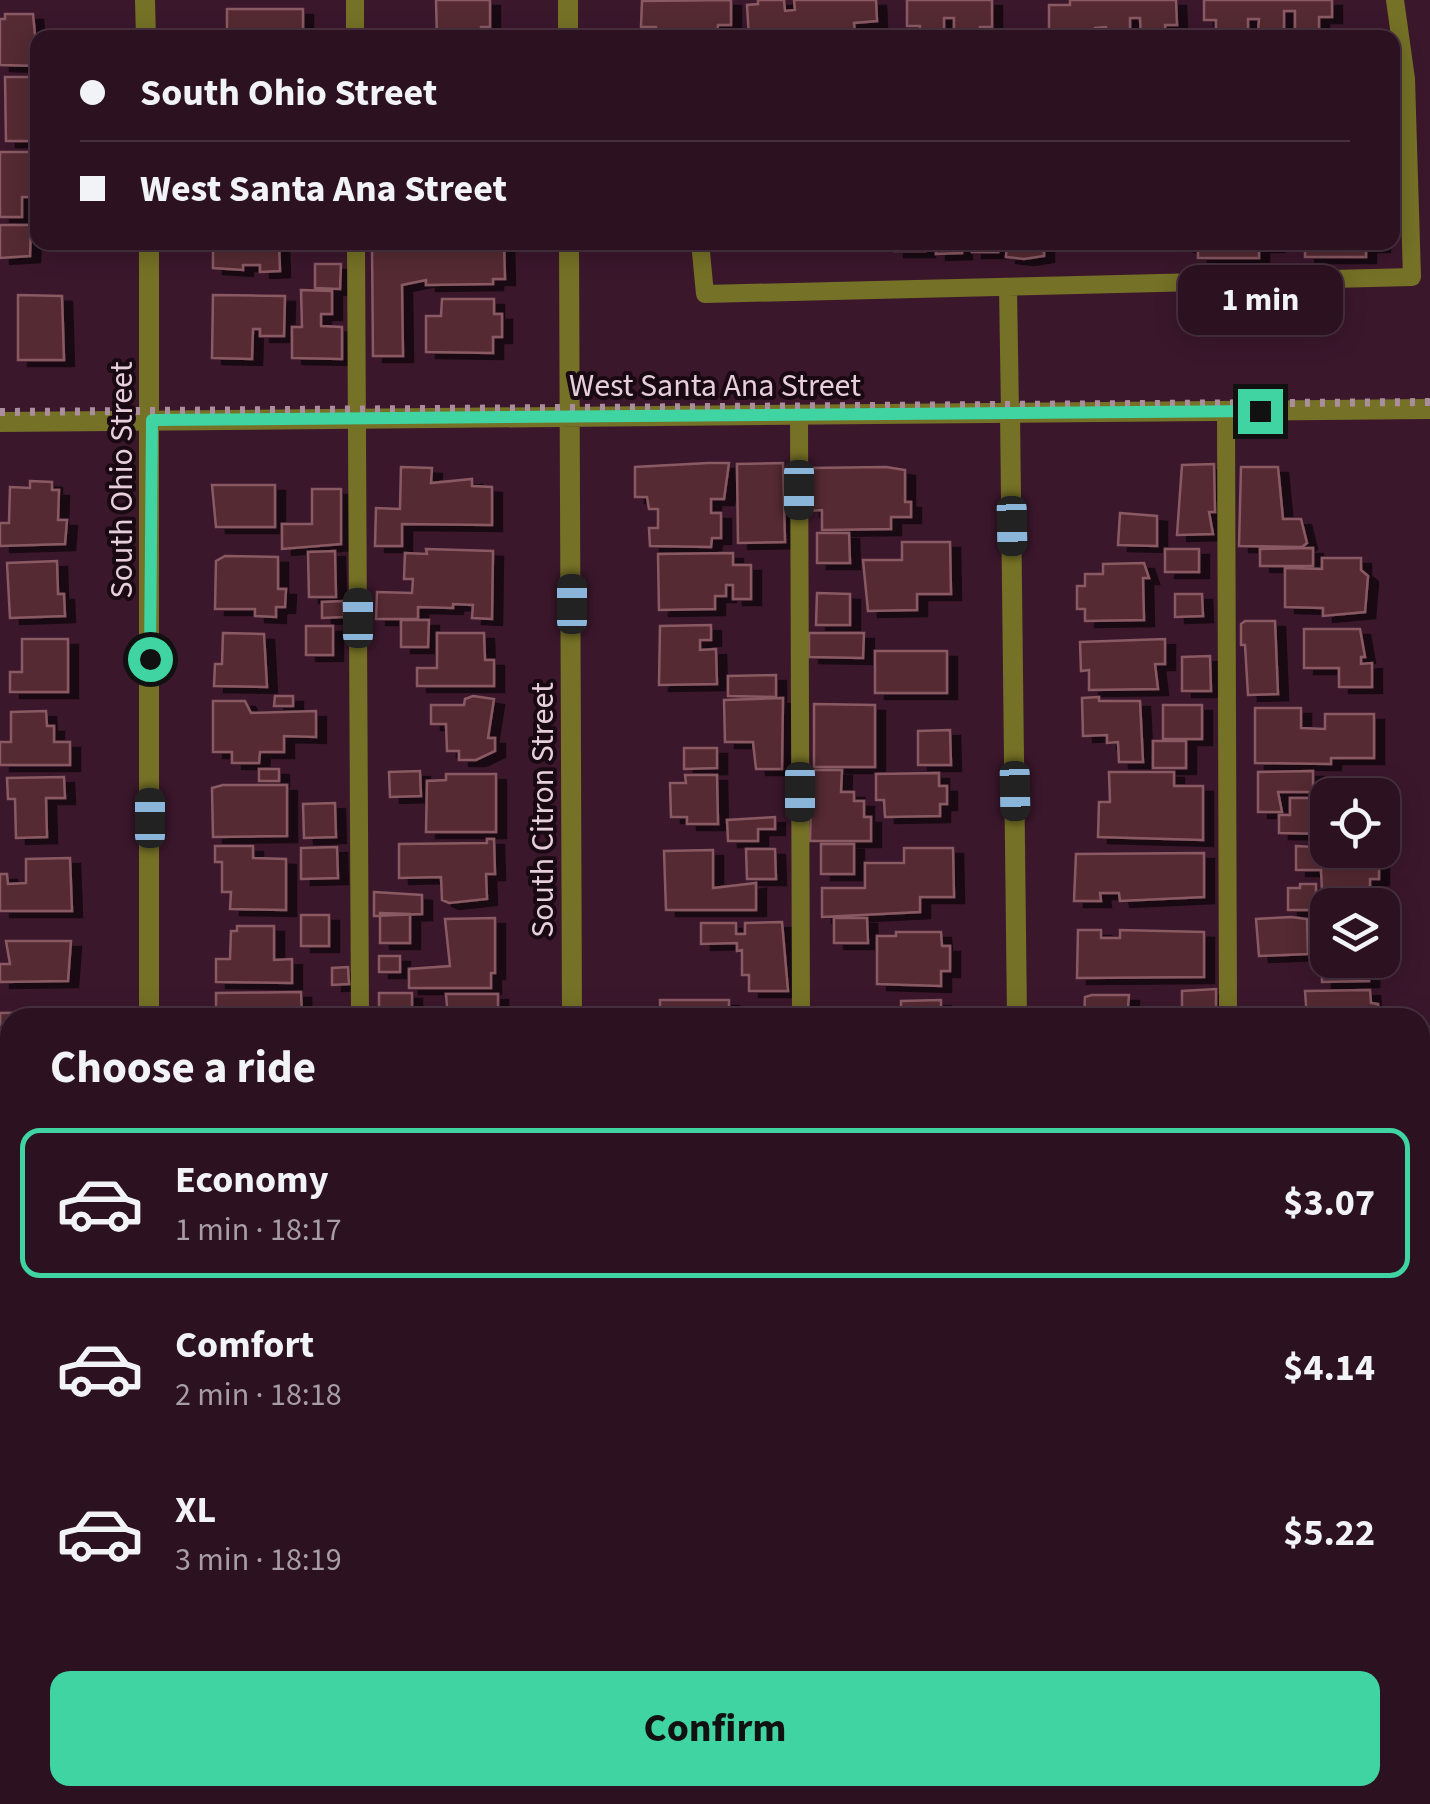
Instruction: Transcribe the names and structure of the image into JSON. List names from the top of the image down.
{
  "streets": {
    "street": ["West Santa Ana Street", "South Ohio Street", "South Citron Street"]
  },
  "crossings": [
    ["West Santa Ana Street", "South Ohio Street"],
    ["West Santa Ana Street", "South Citron Street"]
  ],
  "page": {
    "banner": ["South Ohio Street", "West Santa Ana Street"],
    "bubble": "1 min",
    "heading": "Choose a ride",
    "list": [
      {
        "name": "Economy",
        "note": "1 min · 18:17",
        "value": "$3.07"
      },
      {
        "name": "Comfort",
        "note": "2 min · 18:18",
        "value": "$4.14"
      },
      {
        "name": "XL",
        "note": "3 min · 18:19",
        "value": "$5.22"
      }
    ],
    "buttons": "Confirm"
  }
}
